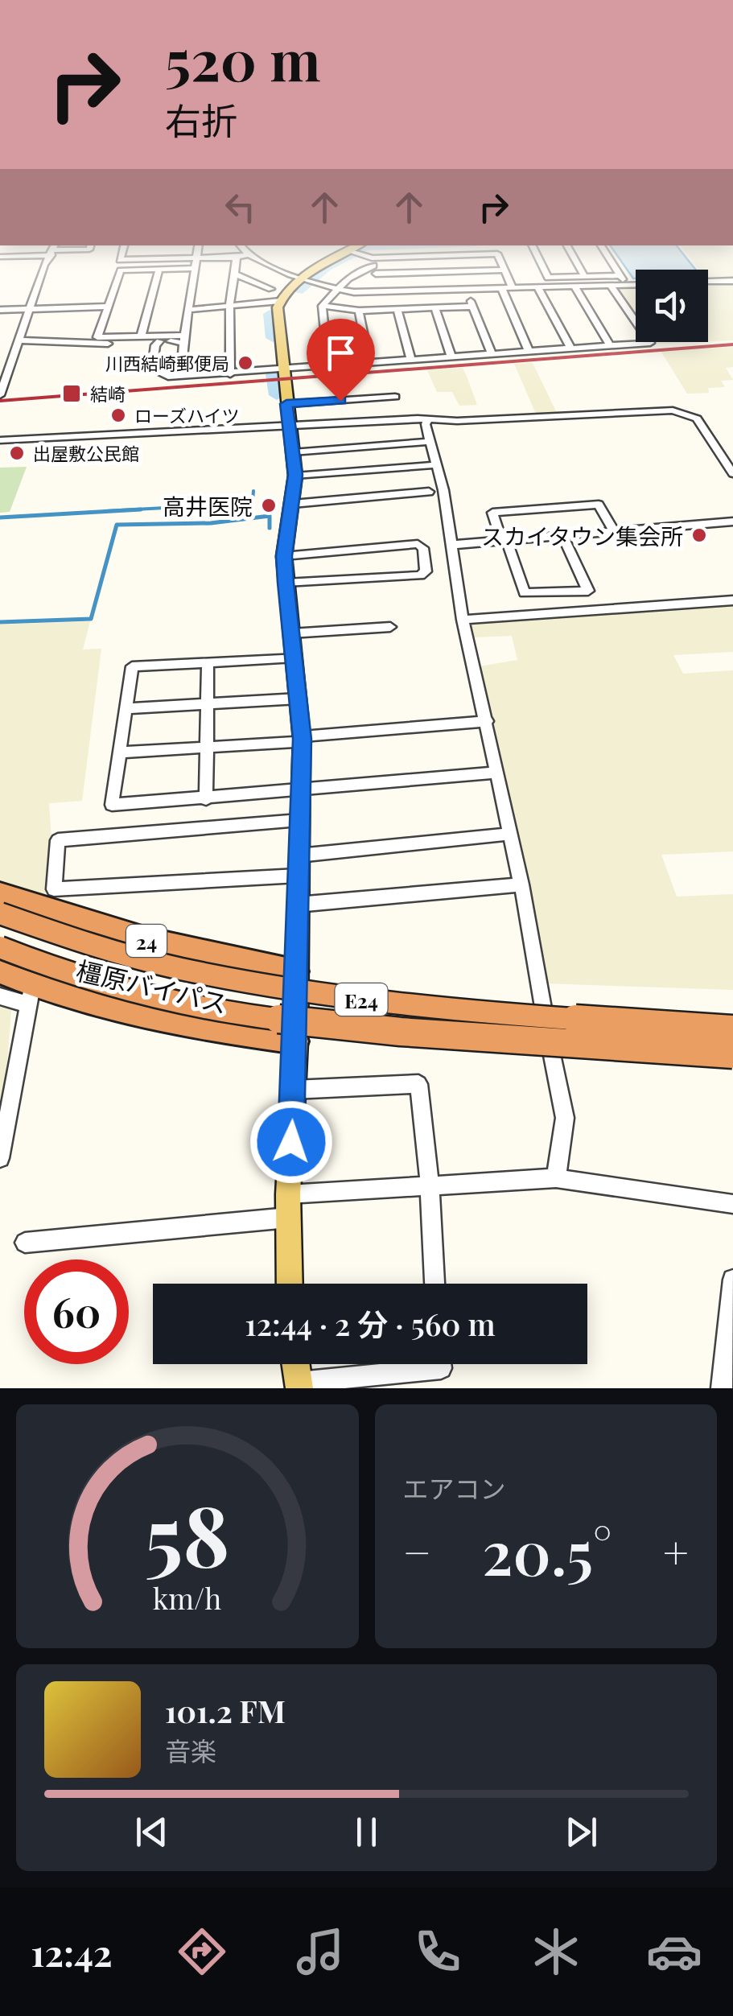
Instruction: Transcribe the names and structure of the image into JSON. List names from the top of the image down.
{
  "streets": {
    "highway": ["24", "橿原バイパス", "E24"]
  },
  "places": {
    "other": [
      "川西結崎郵便局",
      "ローズハイツ",
      "出屋敷公民館",
      "高井医院",
      "スカイタウン集会所"
    ],
    "transit": ["結崎"]
  },
  "page": {
    "turn": ["520 m", "右折"],
    "limit": "60",
    "trip": "12:44 · 2 分 · 560 m",
    "tile": "エアコン",
    "heat": ["−", "20.5°", "+"],
    "song": ["101.2 FM", "音楽"],
    "tabs": "12:42",
    "gauge": ["58", "km/h"]
  }
}
